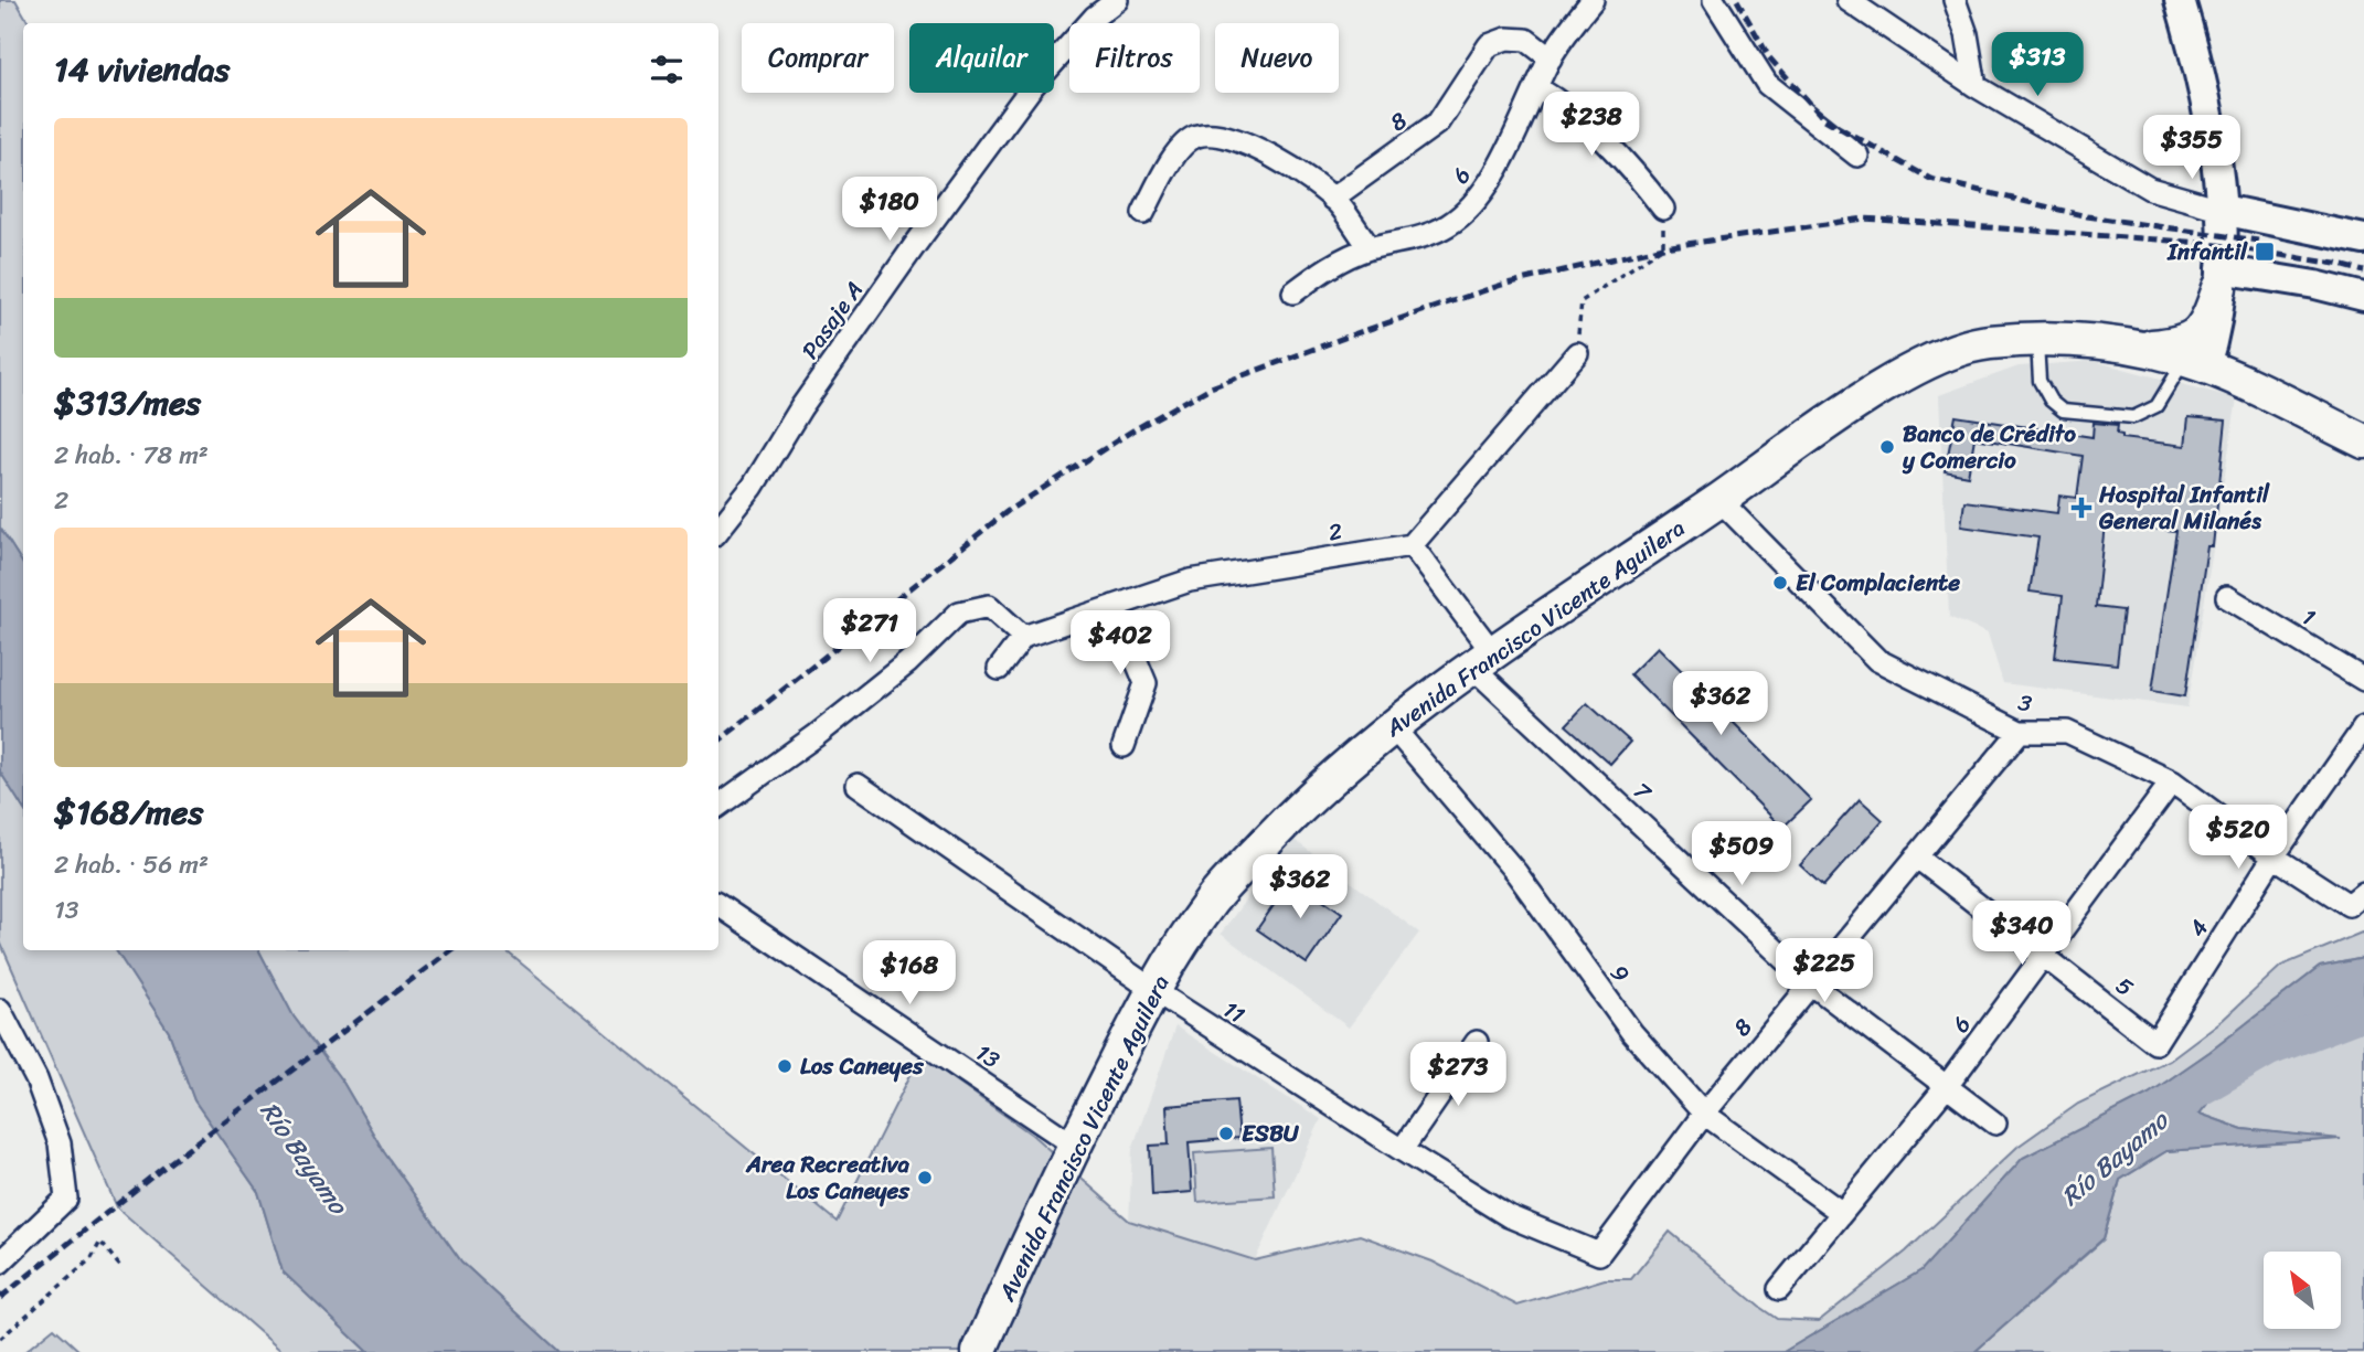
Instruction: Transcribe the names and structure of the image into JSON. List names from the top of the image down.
{
  "streets": {
    "main road": ["Avenida Francisco Vicente Aguilera"],
    "street": [
      "8",
      "6",
      "Pasaje A",
      "2",
      "1",
      "3",
      "7",
      "4",
      "9",
      "5",
      "11",
      "13"
    ]
  },
  "crossings": [
    ["8", "6"],
    ["8", "3"],
    ["8", "7"],
    ["8", "9"],
    ["8", "5"],
    ["8", "11"],
    ["6", "3"],
    ["6", "7"],
    ["6", "9"],
    ["6", "5"],
    ["2", "7"],
    ["Avenida Francisco Vicente Aguilera", "3"],
    ["Avenida Francisco Vicente Aguilera", "7"],
    ["Avenida Francisco Vicente Aguilera", "9"],
    ["Avenida Francisco Vicente Aguilera", "11"],
    ["Avenida Francisco Vicente Aguilera", "13"],
    ["3", "4"],
    ["4", "5"]
  ],
  "water": ["Río Bayamo"],
  "places": {
    "transit": ["Infantil"],
    "other": [
      "Banco de Crédito y Comercio",
      "El Complaciente",
      "Los Caneyes",
      "ESBU",
      "Area Recreativa Los Caneyes"
    ],
    "health": ["Hospital Infantil General Milanés"]
  },
  "north": "top left",
  "page": {
    "chip": [
      "Comprar",
      "Alquilar",
      "Filtros",
      "Nuevo"
    ],
    "heading": "14 viviendas",
    "price": [
      "$313",
      "$238",
      "$355",
      "$180",
      "$271",
      "$402",
      "$362",
      "$520",
      "$509",
      "$362",
      "$340",
      "$225",
      "$168",
      "$273"
    ],
    "list": [
      {
        "name": "$313/mes",
        "note": "2 hab. · 78 m² · 2"
      },
      {
        "name": "$168/mes",
        "note": "2 hab. · 56 m² · 13"
      }
    ]
  }
}
